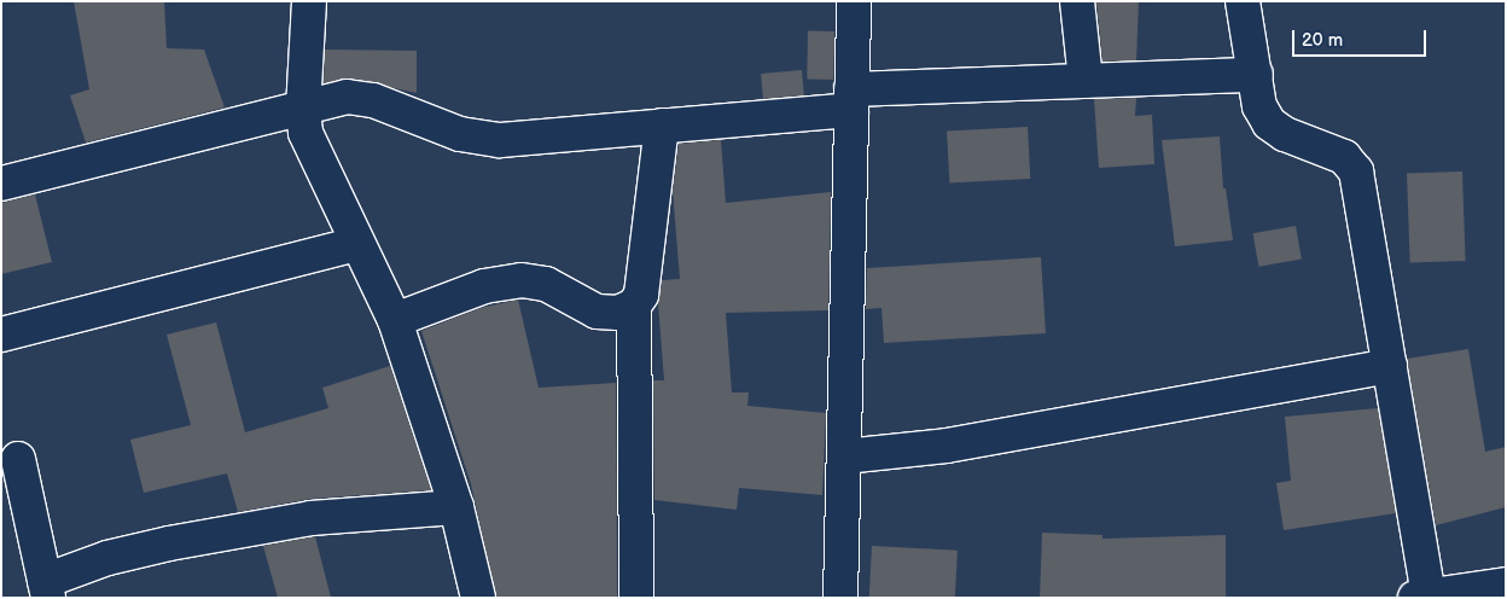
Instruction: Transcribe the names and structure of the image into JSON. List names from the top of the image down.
{
  "scale_bar": "20 m"
}
